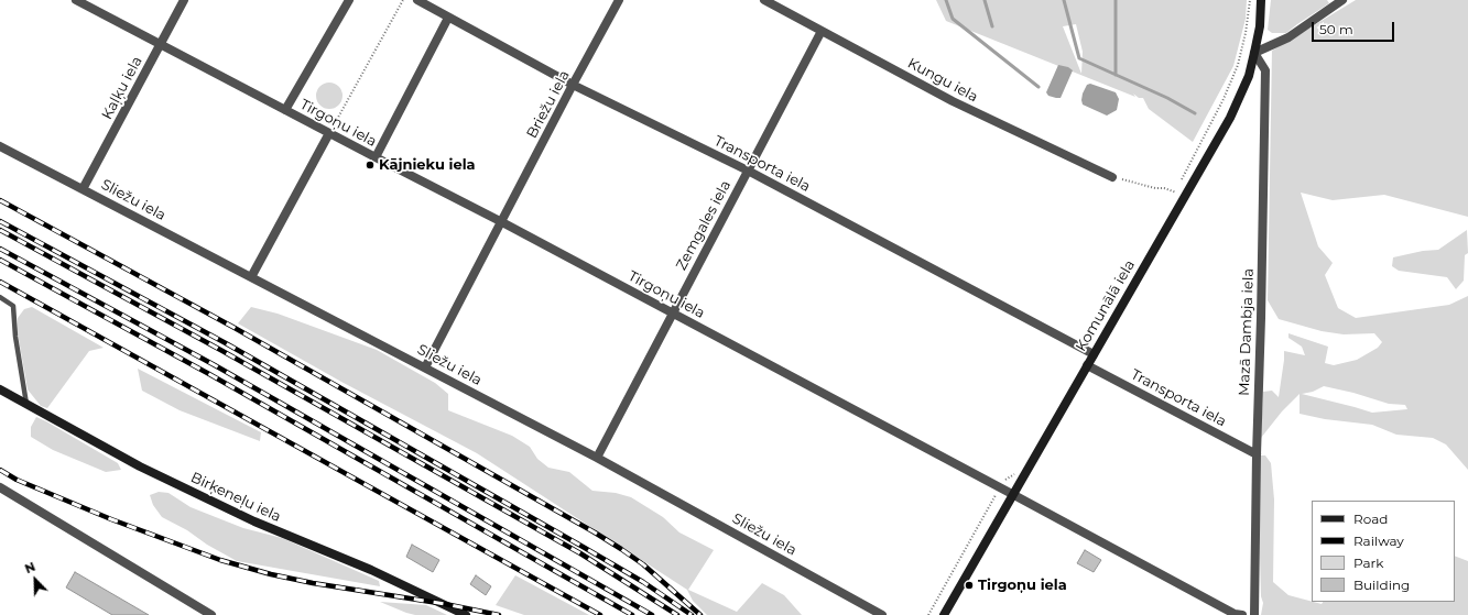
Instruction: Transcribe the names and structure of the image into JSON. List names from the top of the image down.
{
  "streets": {
    "street": [
      "Kungu iela",
      "Kaļķu iela",
      "Briežu iela",
      "Tirgoņu iela",
      "Transporta iela",
      "Sliežu iela",
      "Zemgales iela",
      "Komunālā iela",
      "Mazā Dambja iela",
      "Birķeneļu iela"
    ]
  },
  "crossings": [
    ["Kungu iela", "Zemgales iela"],
    ["Kaļķu iela", "Tirgoņu iela"],
    ["Kaļķu iela", "Sliežu iela"],
    ["Briežu iela", "Tirgoņu iela"],
    ["Briežu iela", "Transporta iela"],
    ["Briežu iela", "Sliežu iela"],
    ["Tirgoņu iela", "Zemgales iela"],
    ["Tirgoņu iela", "Komunālā iela"],
    ["Transporta iela", "Zemgales iela"],
    ["Transporta iela", "Komunālā iela"],
    ["Transporta iela", "Mazā Dambja iela"],
    ["Sliežu iela", "Zemgales iela"],
    ["Komunālā iela", "Mazā Dambja iela"]
  ],
  "places": ["Kājnieku iela", "Tirgoņu iela"],
  "legend": [
    "Road",
    "Railway",
    "Park",
    "Building"
  ],
  "scale_bar": "50 m",
  "north": "top left"
}
